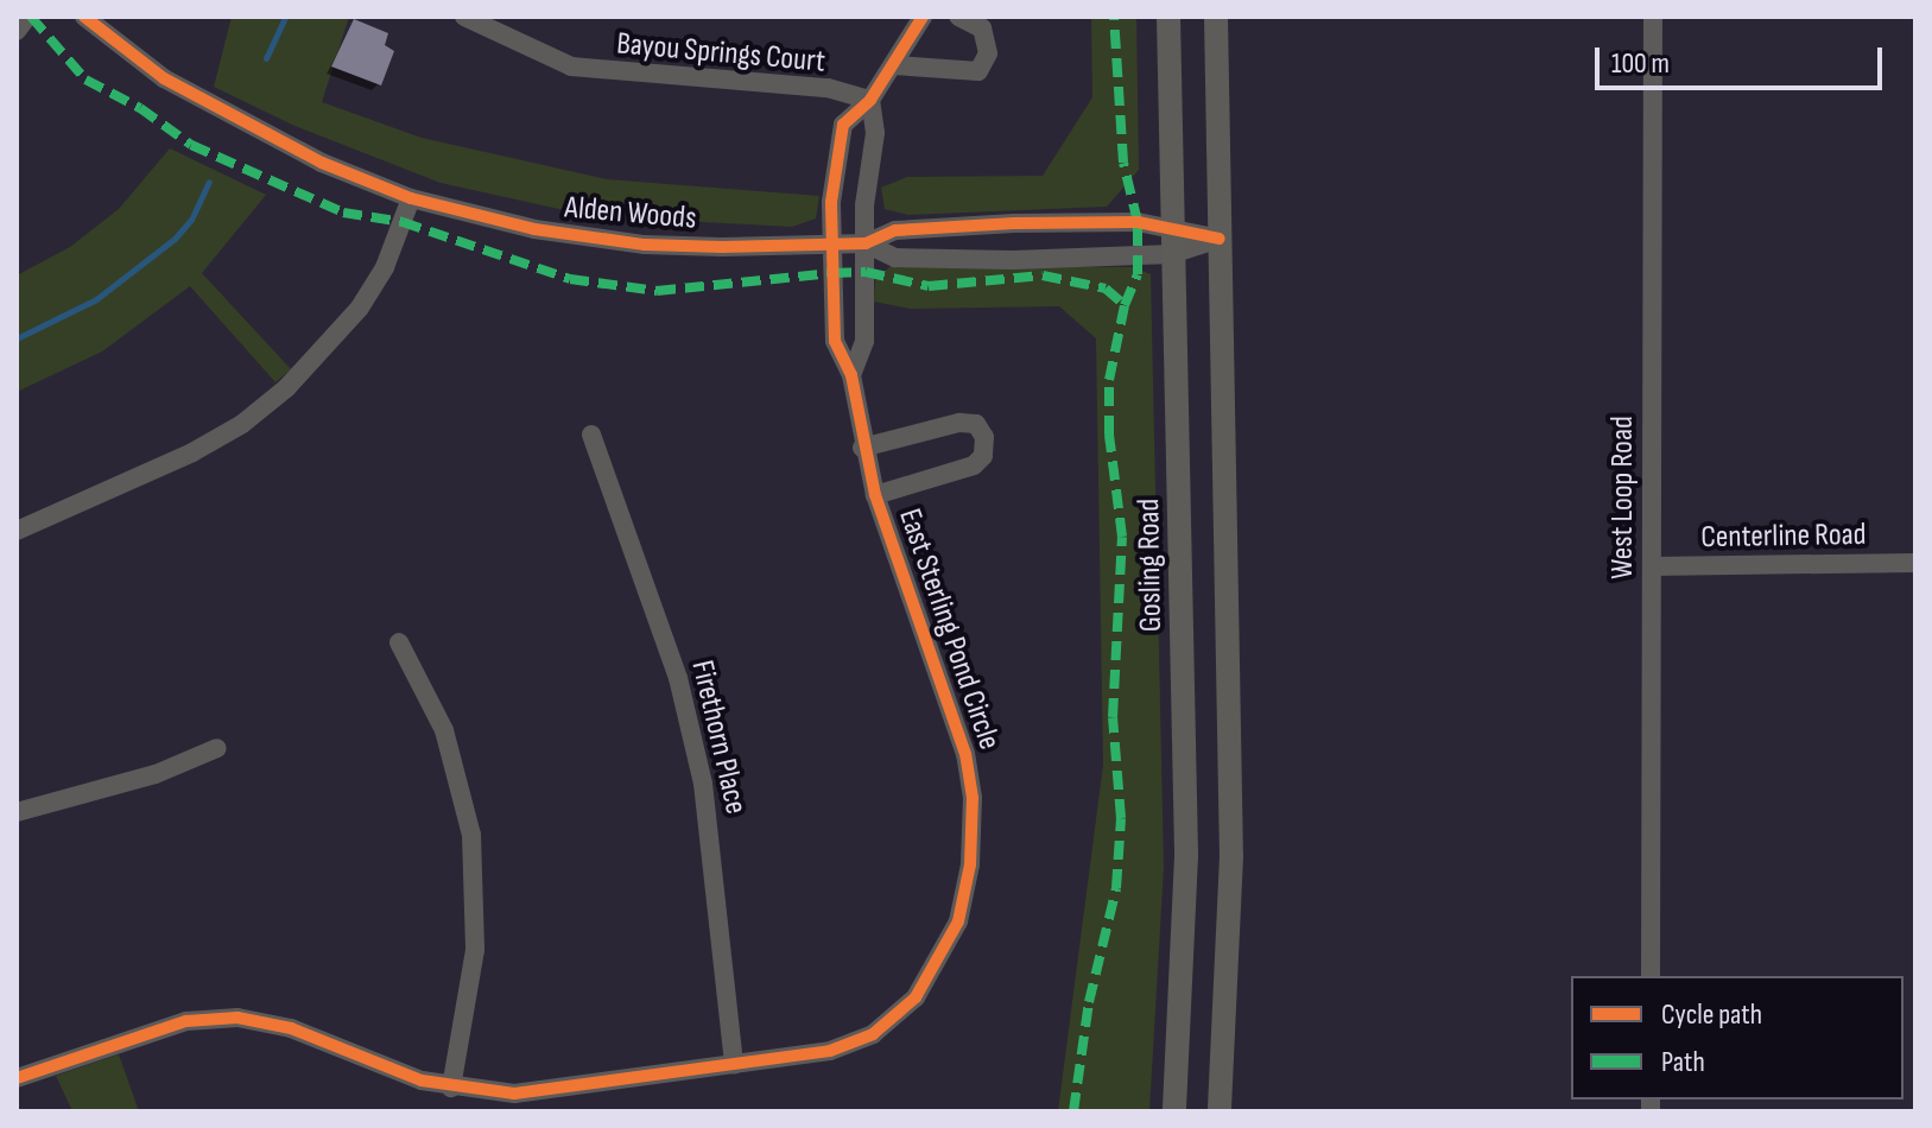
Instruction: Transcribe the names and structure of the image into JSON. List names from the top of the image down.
{
  "streets": {
    "main road": ["Gosling Road"],
    "street": [
      "Bayou Springs Court",
      "Alden Woods",
      "West Loop Road",
      "Centerline Road",
      "East Sterling Pond Circle",
      "Firethorn Place"
    ]
  },
  "crossings": [
    ["Bayou Springs Court", "East Sterling Pond Circle"],
    ["Alden Woods", "Gosling Road"],
    ["Alden Woods", "East Sterling Pond Circle"],
    ["West Loop Road", "Centerline Road"],
    ["East Sterling Pond Circle", "Firethorn Place"]
  ],
  "legend": ["Cycle path", "Path"],
  "scale_bar": "100 m"
}
